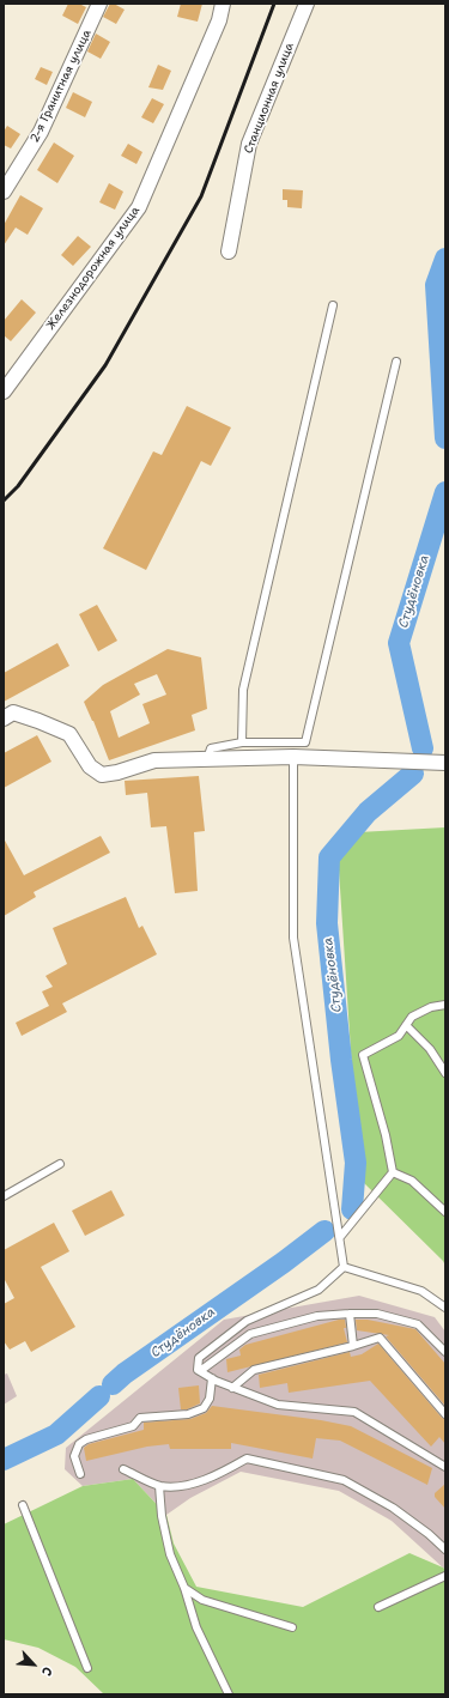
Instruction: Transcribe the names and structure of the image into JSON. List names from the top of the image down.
{
  "streets": {
    "street": ["2-я Гранитная улица", "Станционная улица", "Железнодорожная улица"]
  },
  "water": ["Студёновка"],
  "north": "bottom right"
}
